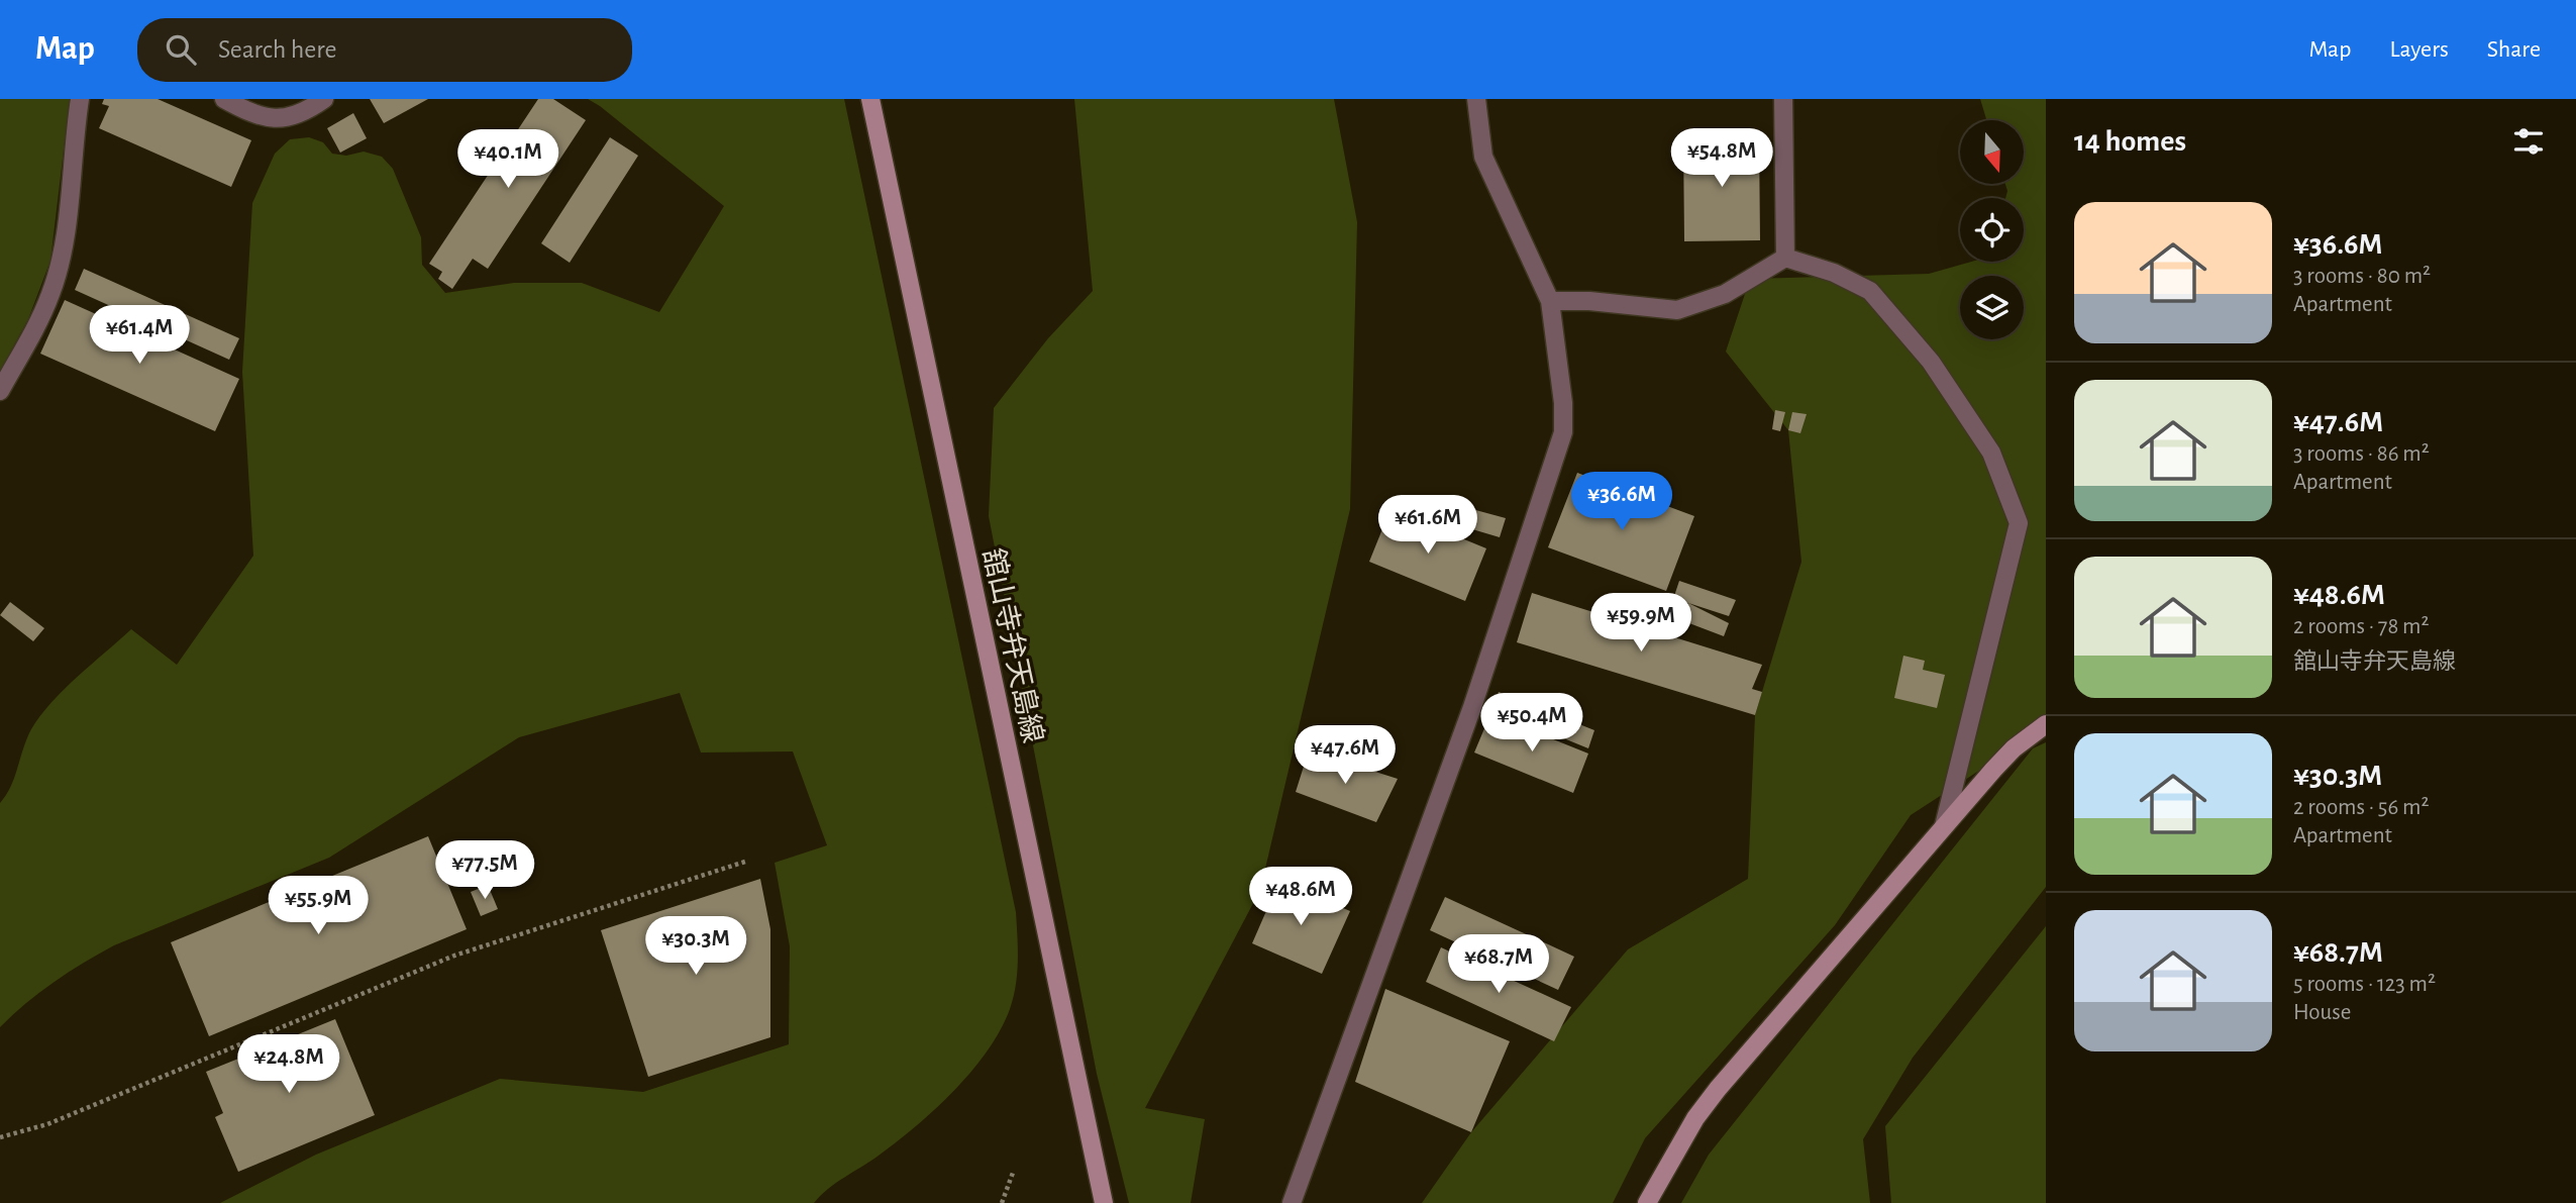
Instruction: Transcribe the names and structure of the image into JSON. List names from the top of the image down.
{
  "streets": {
    "main road": ["舘山寺弁天島線"]
  },
  "north": "bottom",
  "page": {
    "header": "Map",
    "search": "Search here",
    "nav": ["Map", "Layers", "Share"],
    "heading": "14 homes",
    "price": [
      "¥54.8M",
      "¥40.1M",
      "¥61.4M",
      "¥36.6M",
      "¥61.6M",
      "¥59.9M",
      "¥50.4M",
      "¥47.6M",
      "¥77.5M",
      "¥48.6M",
      "¥55.9M",
      "¥30.3M",
      "¥68.7M",
      "¥24.8M"
    ],
    "list": [
      {
        "name": "¥36.6M",
        "note": "3 rooms · 80 m² · Apartment"
      },
      {
        "name": "¥47.6M",
        "note": "3 rooms · 86 m² · Apartment"
      },
      {
        "name": "¥48.6M",
        "note": "2 rooms · 78 m² · 舘山寺弁天島線"
      },
      {
        "name": "¥30.3M",
        "note": "2 rooms · 56 m² · Apartment"
      },
      {
        "name": "¥68.7M",
        "note": "5 rooms · 123 m² · House"
      }
    ]
  }
}
